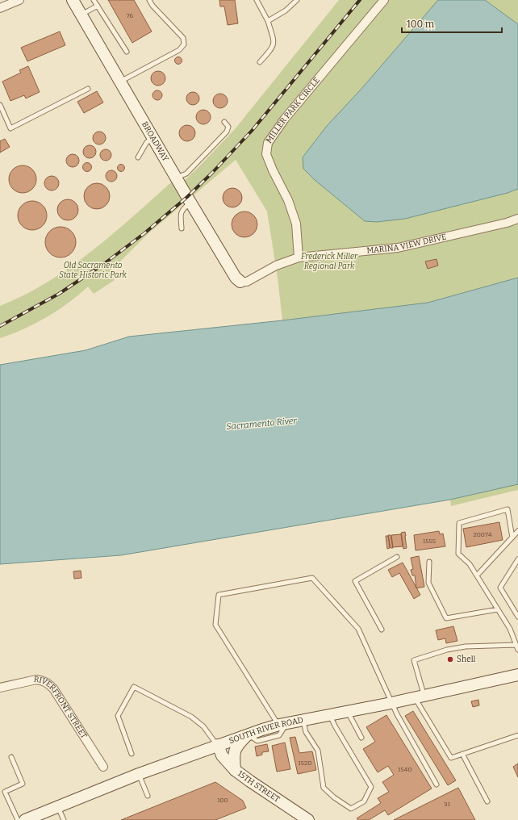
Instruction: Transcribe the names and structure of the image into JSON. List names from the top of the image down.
{
  "streets": {
    "street": [
      "MILLER PARK CIRCLE",
      "BROADWAY",
      "MARINA VIEW DRIVE",
      "RIVERFRONT STREET",
      "SOUTH RIVER ROAD",
      "15TH STREET"
    ]
  },
  "crossings": [
    ["MILLER PARK CIRCLE", "MARINA VIEW DRIVE"],
    ["BROADWAY", "MARINA VIEW DRIVE"],
    ["SOUTH RIVER ROAD", "15TH STREET"]
  ],
  "water": ["Sacramento River"],
  "parks": ["Frederick Miller Regional Park", "Old Sacramento State Historic Park"],
  "places": ["Shell"],
  "house_numbers": [
    "76",
    "20074",
    "1555",
    "1520",
    "1540",
    "100",
    "31"
  ],
  "scale_bar": "100 m"
}
